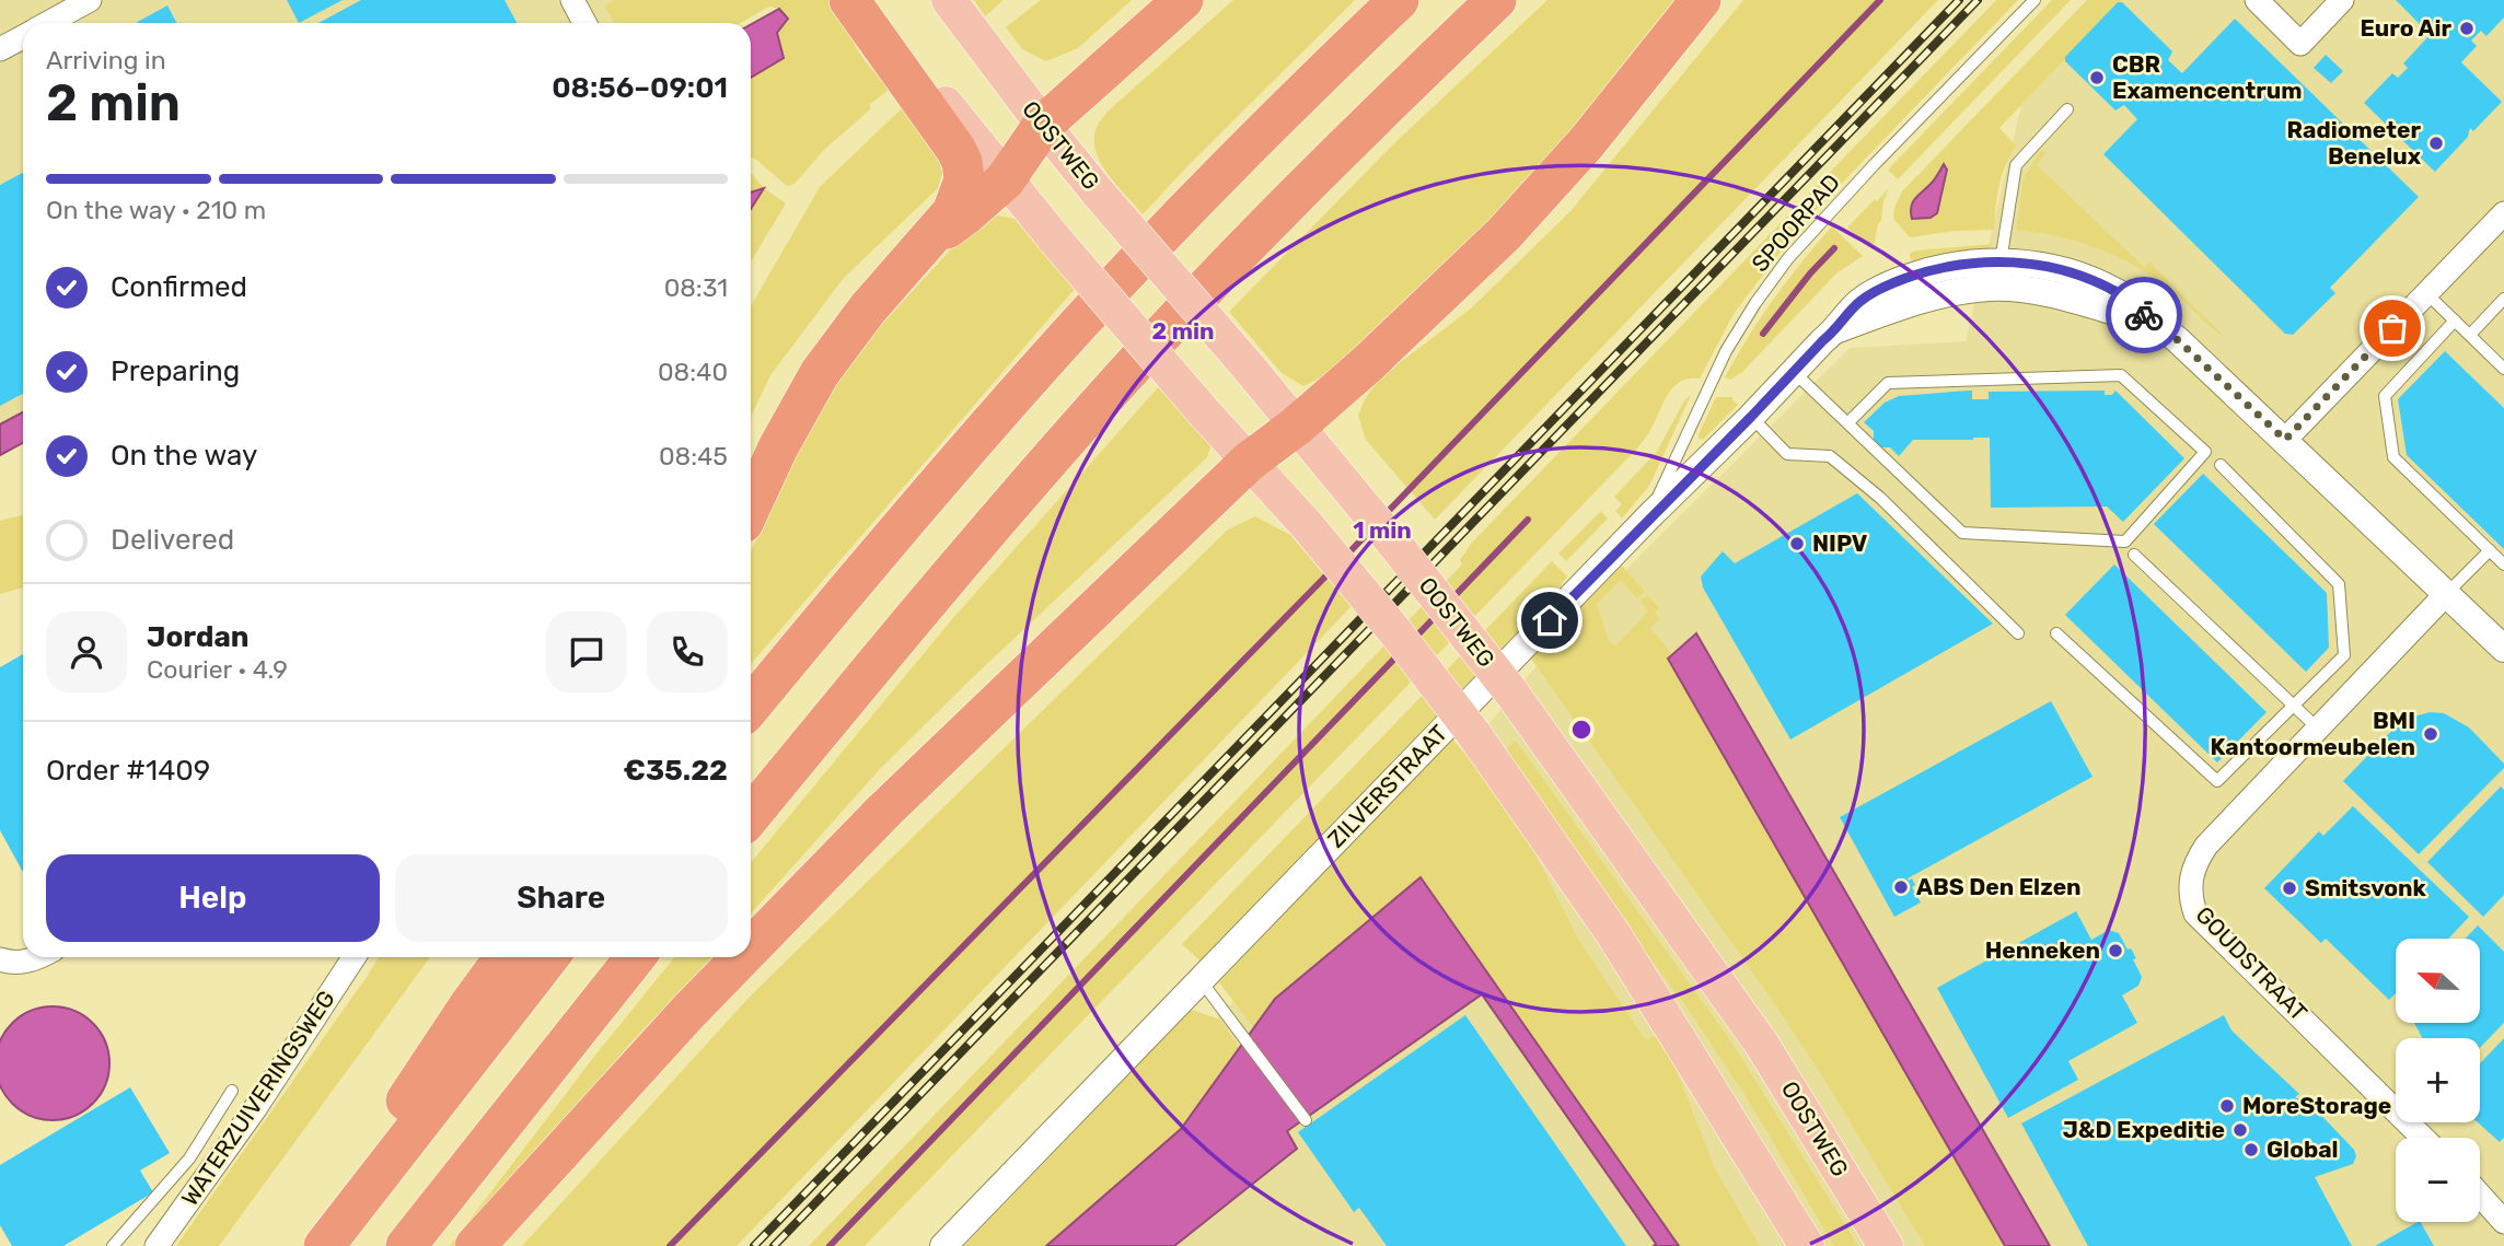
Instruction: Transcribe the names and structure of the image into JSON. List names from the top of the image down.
{
  "streets": {
    "main road": ["OOSTWEG"],
    "street": ["ZILVERSTRAAT", "GOUDSTRAAT", "WATERZUIVERINGSWEG"],
    "lane": ["SPOORPAD"]
  },
  "crossings": [
    ["SPOORPAD", "ZILVERSTRAAT"],
    ["ZILVERSTRAAT", "GOUDSTRAAT"]
  ],
  "places": [
    "Euro Air",
    "CBR Examencentrum",
    "Radiometer Benelux",
    "NIPV",
    "BMI Kantoormeubelen",
    "ABS Den Elzen",
    "Smitsvonk",
    "Henneken",
    "MoreStorage",
    "J&D Expeditie",
    "Global"
  ],
  "north": "left",
  "page": {
    "heading": ["2 min", "Arriving in", "08:56–09:01"],
    "panel": [
      "Jordan",
      "Courier · 4.9",
      "Order #1409",
      "€35.22"
    ],
    "bar": "On the way · 210 m",
    "list": [
      ["Confirmed", "08:31"],
      ["Preparing", "08:40"],
      ["On the way", "08:45"],
      "Delivered"
    ],
    "buttons": ["Help", "Share"],
    "map_buttons": ["+", "−"]
  },
  "rings": ["2 min", "1 min"]
}
